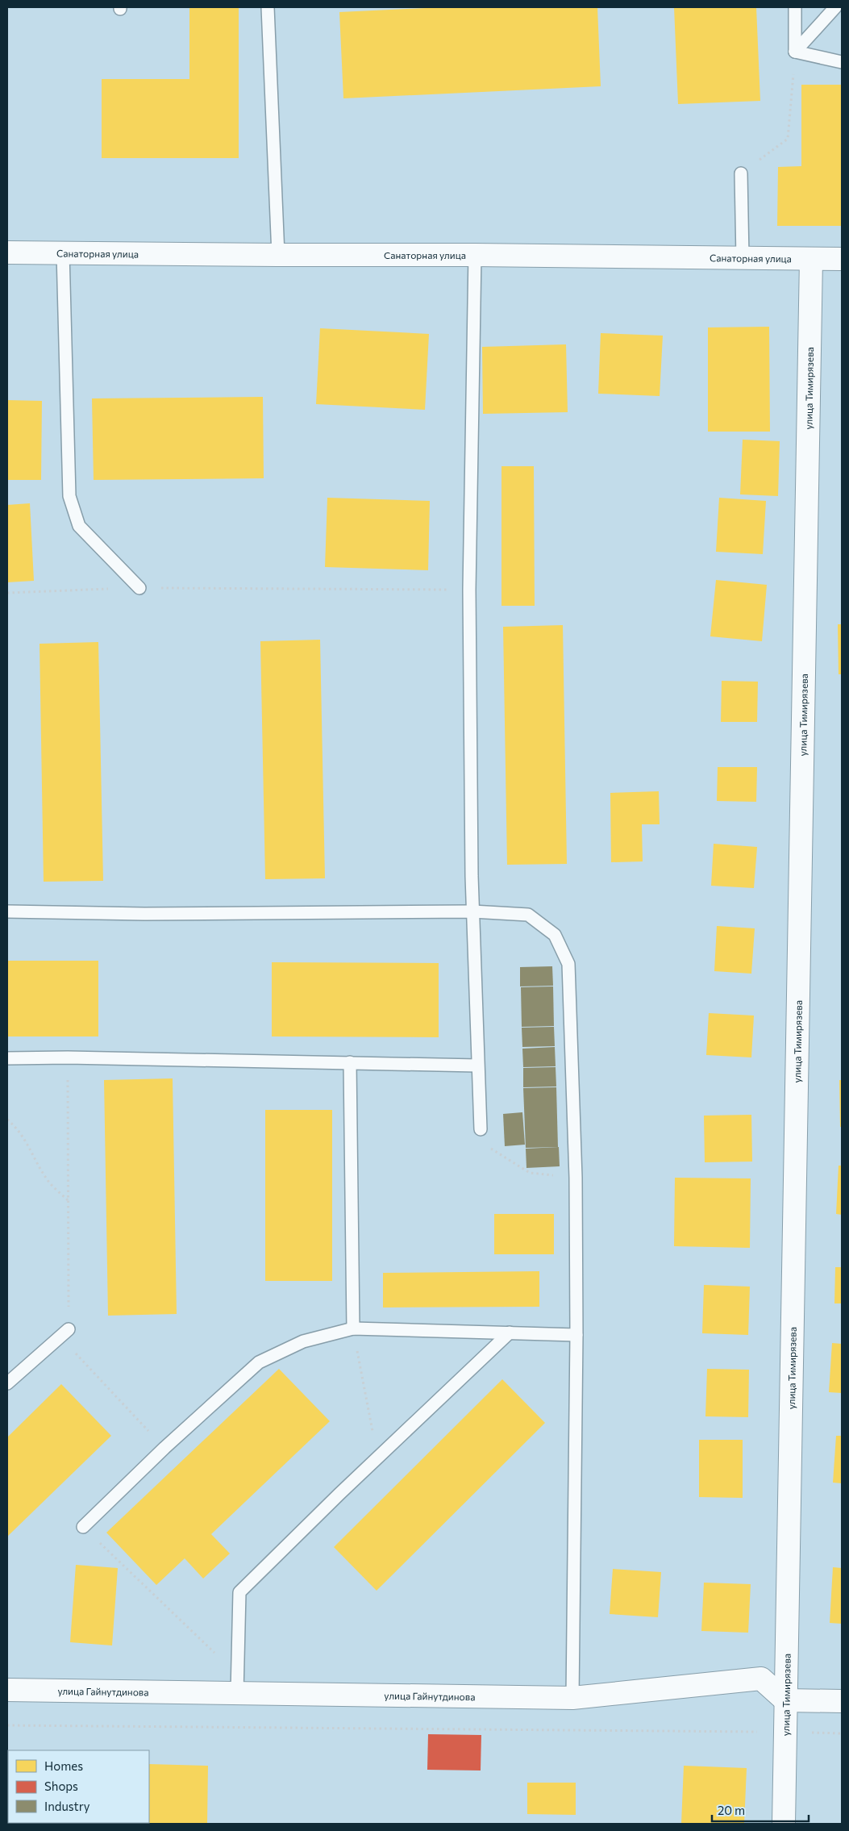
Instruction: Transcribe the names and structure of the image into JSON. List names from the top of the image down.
{
  "streets": {
    "street": ["Санаторная улица", "улица Тимирязева", "улица Гайнутдинова"]
  },
  "crossings": [
    ["Санаторная улица", "улица Тимирязева"],
    ["улица Тимирязева", "улица Гайнутдинова"]
  ],
  "legend": ["Homes", "Shops", "Industry"],
  "scale_bar": "20 m"
}
